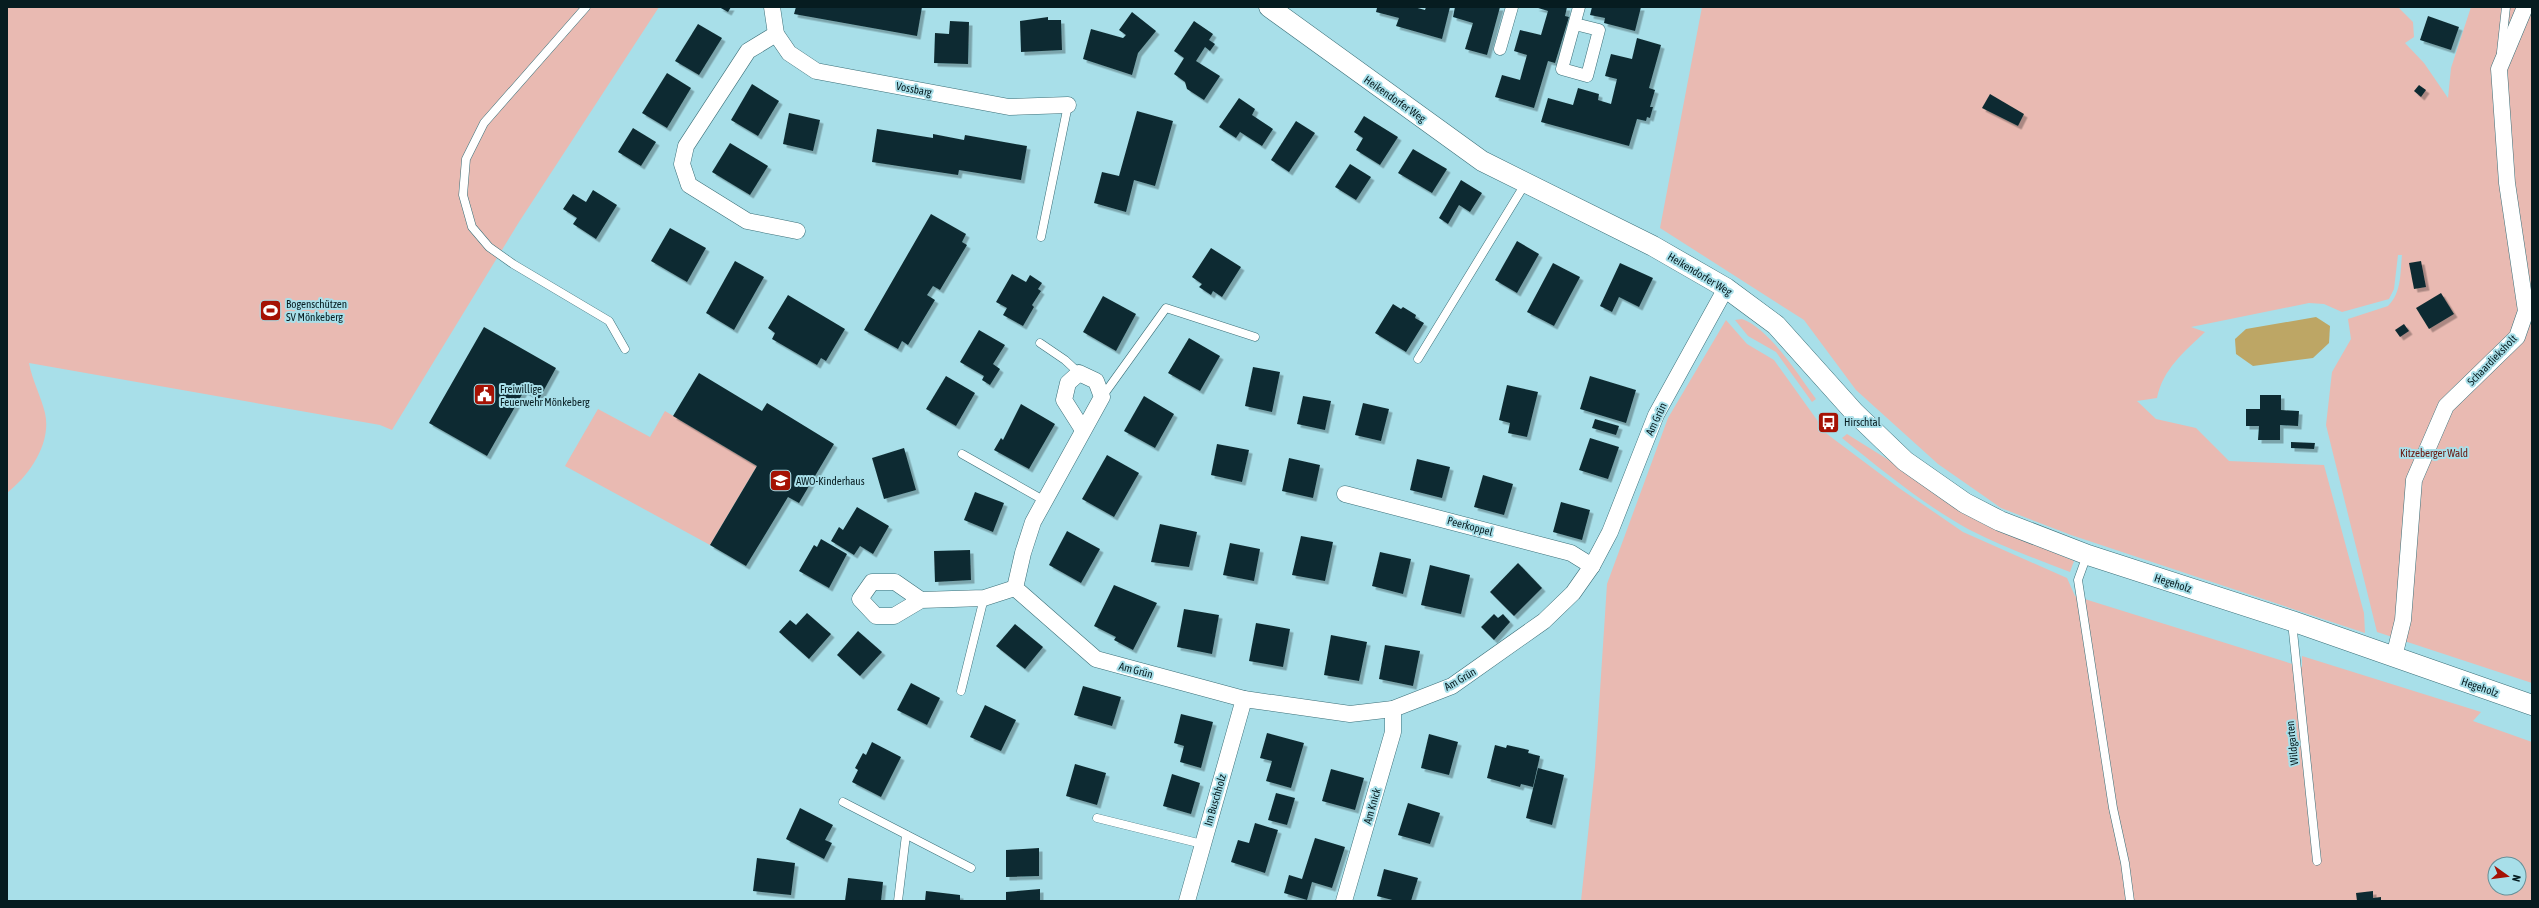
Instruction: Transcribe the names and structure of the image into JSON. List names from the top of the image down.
{
  "streets": {
    "street": [
      "Vossbarg",
      "Heikendorfer Weg",
      "Schaardieksholt",
      "Am Grün",
      "Peerkoppel",
      "Hegeholz",
      "Im Buschholz",
      "Am Knick"
    ],
    "lane": ["Wildgarten"]
  },
  "crossings": [
    ["Heikendorfer Weg", "Am Grün"],
    ["Heikendorfer Weg", "Hegeholz"],
    ["Schaardieksholt", "Hegeholz"],
    ["Am Grün", "Peerkoppel"],
    ["Am Grün", "Im Buschholz"],
    ["Am Grün", "Am Knick"],
    ["Hegeholz", "Wildgarten"]
  ],
  "parks": ["Kitzeberger Wald"],
  "places": {
    "sports": ["Bogenschützen SV Mönkeberg"],
    "public building": ["Freiwillige Feuerwehr Mönkeberg"],
    "bus stop": ["Hirschtal"],
    "school or university": ["AWO-Kinderhaus"]
  },
  "north": "right"
}
